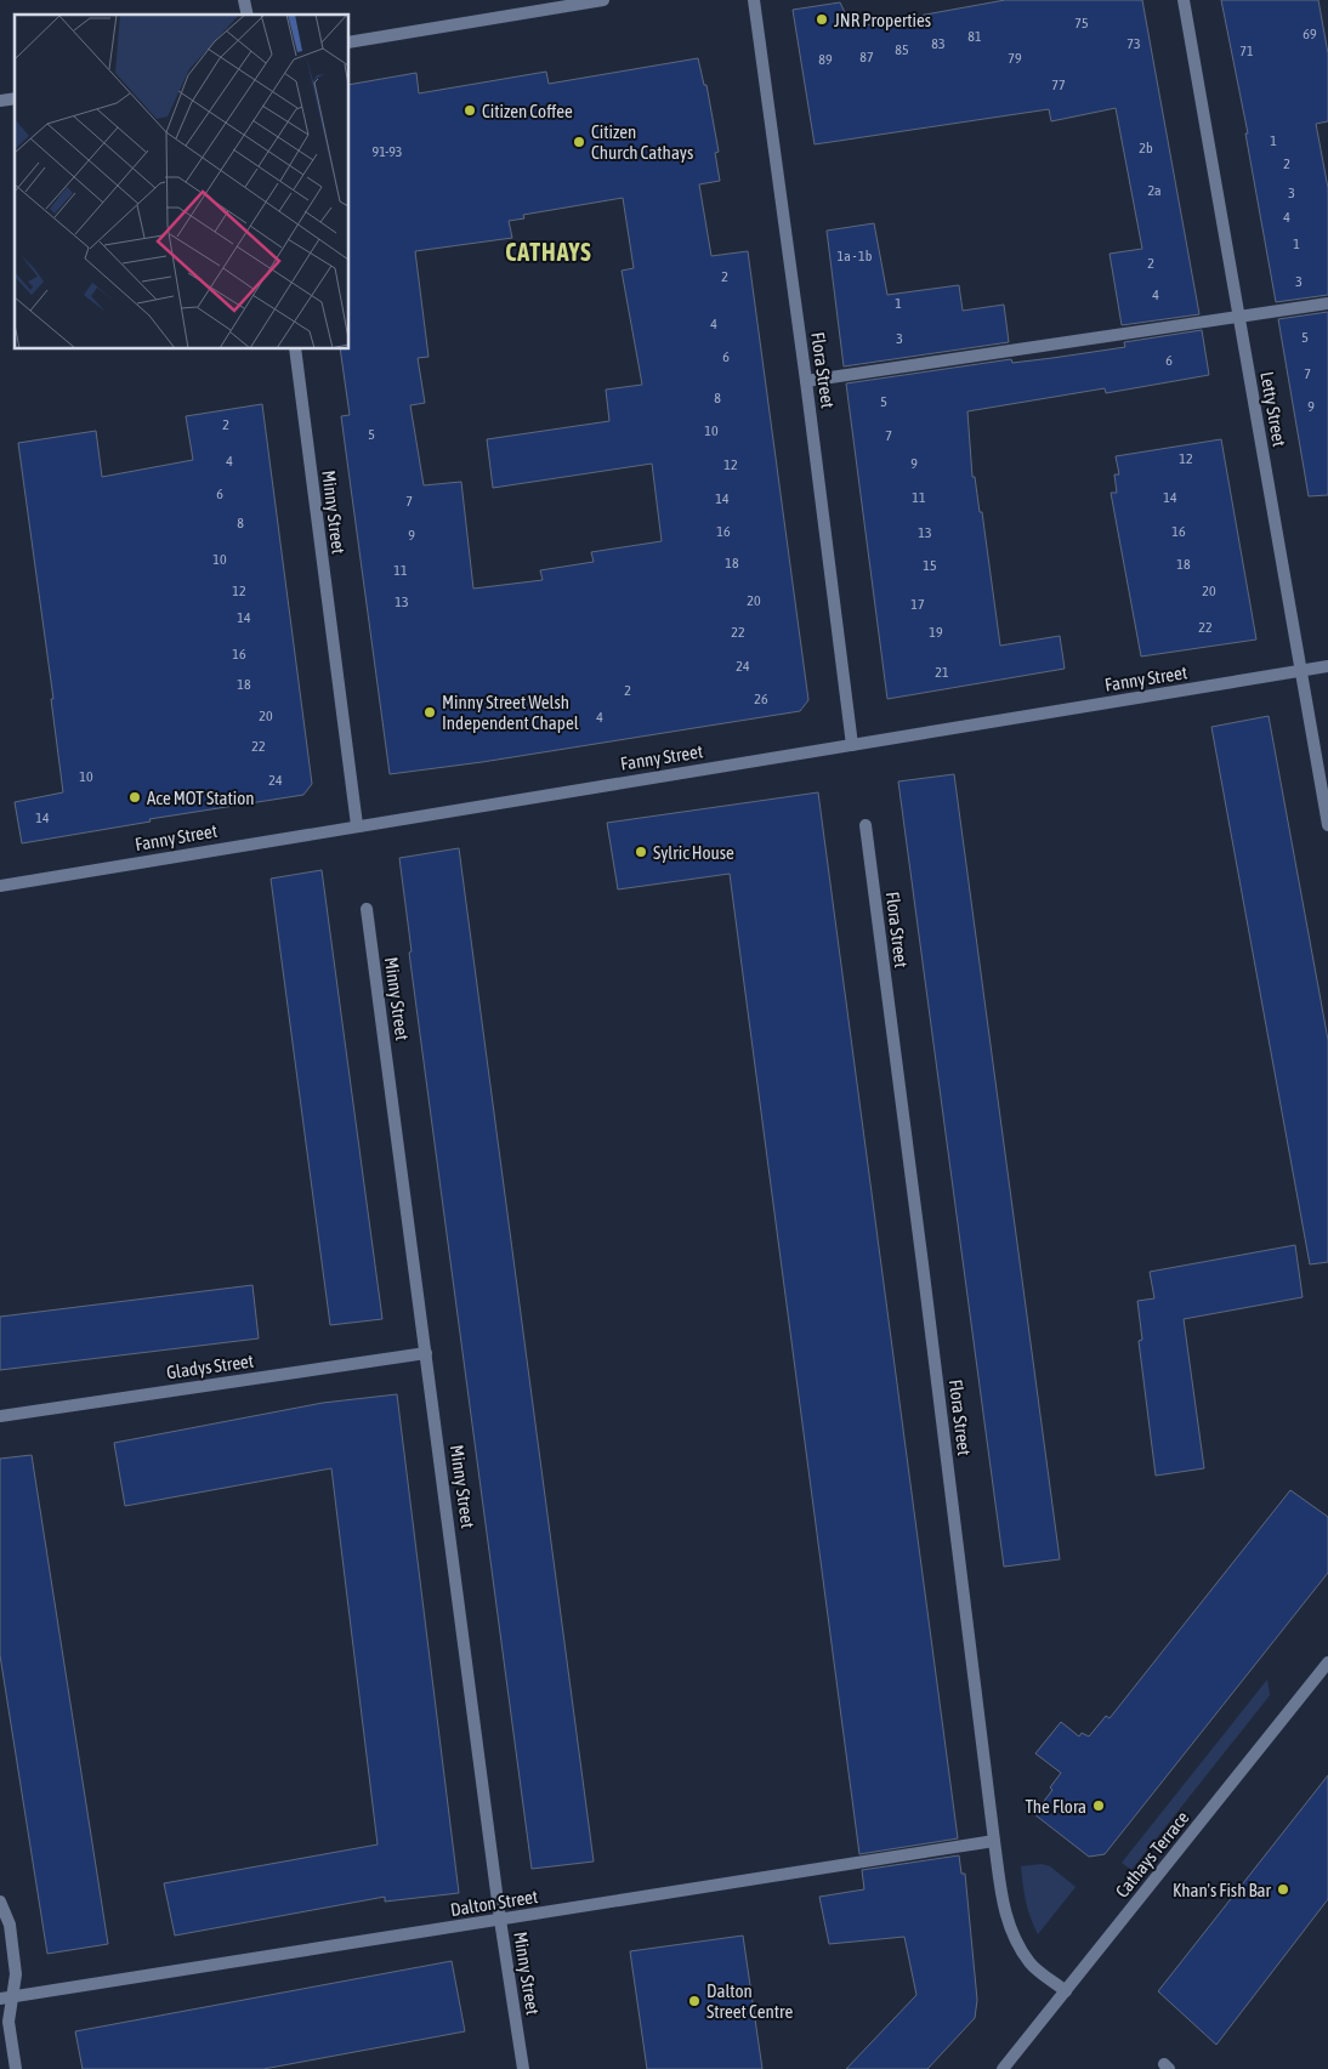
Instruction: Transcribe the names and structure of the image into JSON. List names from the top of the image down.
{
  "streets": {
    "street": [
      "Flora Street",
      "Letty Street",
      "Minny Street",
      "Fanny Street",
      "Gladys Street",
      "Cathays Terrace",
      "Dalton Street"
    ]
  },
  "crossings": [
    ["Flora Street", "Fanny Street"],
    ["Flora Street", "Cathays Terrace"],
    ["Flora Street", "Dalton Street"],
    ["Letty Street", "Fanny Street"],
    ["Minny Street", "Fanny Street"],
    ["Minny Street", "Gladys Street"],
    ["Minny Street", "Dalton Street"]
  ],
  "districts": ["CATHAYS"],
  "places": [
    "JNR Properties",
    "Citizen Coffee",
    "Citizen Church Cathays",
    "Minny Street Welsh Independent Chapel",
    "Ace MOT Station",
    "Sylric House",
    "The Flora",
    "Khan's Fish Bar",
    "Dalton Street Centre"
  ],
  "house_numbers": [
    "75",
    "69",
    "81",
    "83",
    "73",
    "85",
    "71",
    "87",
    "79",
    "89",
    "77",
    "1",
    "2b",
    "91-93",
    "2",
    "2a",
    "3",
    "4",
    "1",
    "1a - 1b",
    "2",
    "2",
    "3",
    "4",
    "1",
    "4",
    "5",
    "3",
    "6",
    "6",
    "7",
    "8",
    "5",
    "9",
    "2",
    "10",
    "5",
    "7",
    "12",
    "4",
    "9",
    "12",
    "6",
    "11",
    "14",
    "14",
    "7",
    "8",
    "16",
    "16",
    "13",
    "9",
    "10",
    "18",
    "18",
    "15",
    "11",
    "12",
    "20",
    "20",
    "13",
    "17",
    "14",
    "22",
    "22",
    "19",
    "16",
    "24",
    "21",
    "18",
    "2",
    "26",
    "20",
    "4",
    "22",
    "10",
    "24",
    "14"
  ]
}
